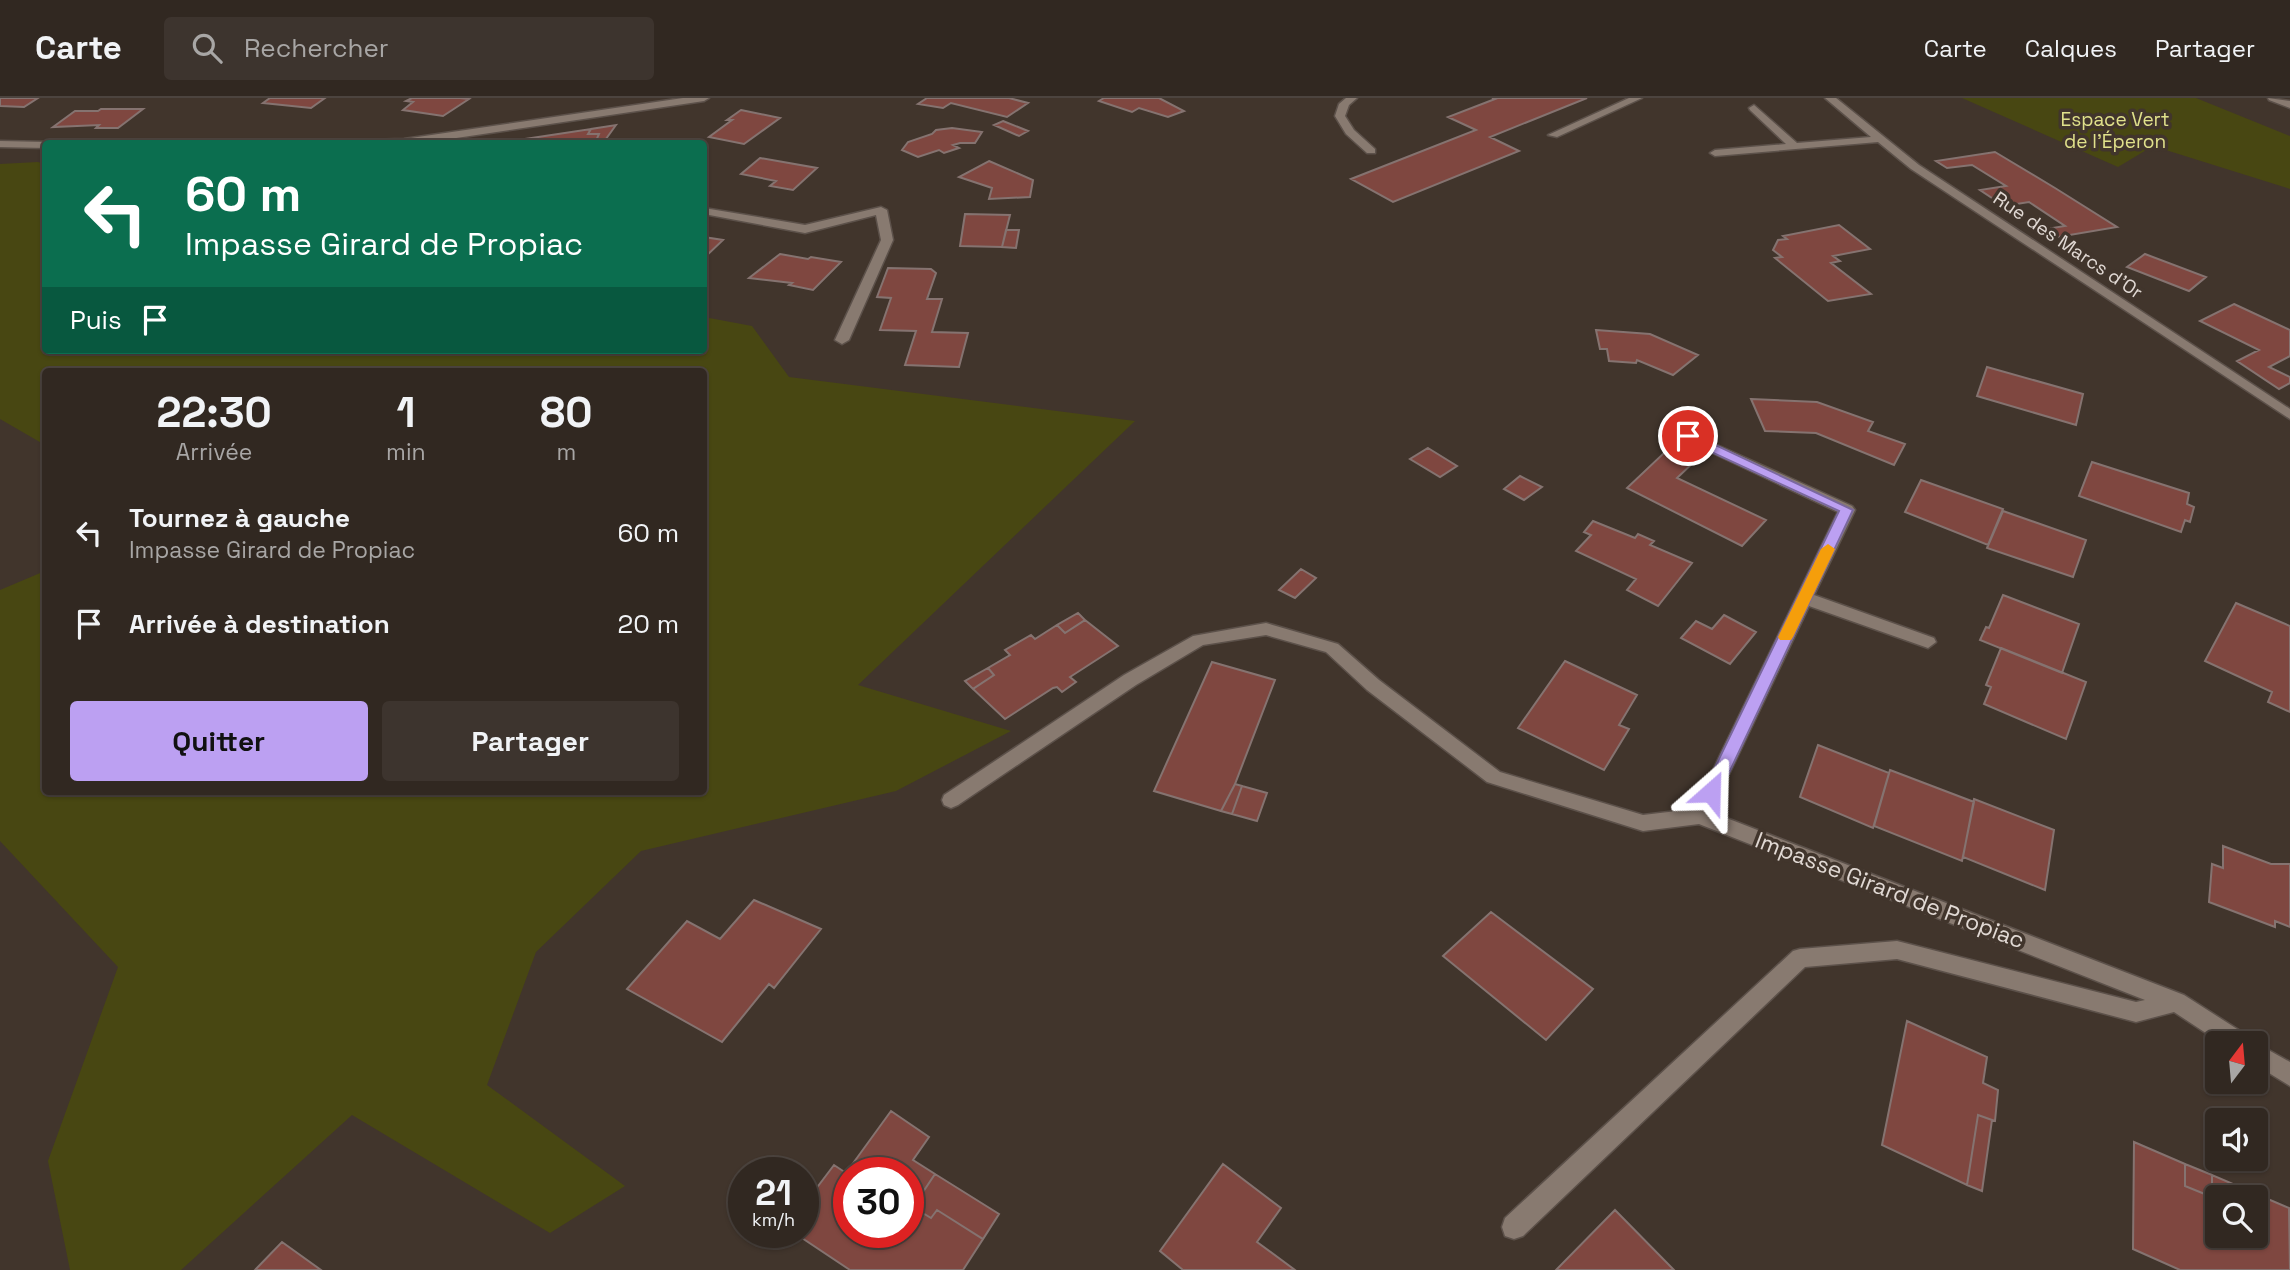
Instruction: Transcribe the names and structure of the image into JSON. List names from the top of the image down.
{
  "streets": {
    "street": ["Rue des Marcs d'Or", "Impasse Girard de Propiac"]
  },
  "parks": ["Espace Vert de l'Éperon"],
  "north": "top",
  "page": {
    "header": "Carte",
    "search": "Rechercher",
    "nav": ["Carte", "Calques", "Partager"],
    "turn": ["60 m", "Impasse Girard de Propiac"],
    "then": "Puis",
    "eta": [
      "22:30",
      "Arrivée",
      "1",
      "min",
      "80",
      "m"
    ],
    "list": [
      {
        "name": "Tournez à gauche",
        "note": "Impasse Girard de Propiac",
        "value": "60 m"
      },
      {
        "name": "Arrivée à destination",
        "value": "20 m"
      }
    ],
    "buttons": ["Quitter", "Partager"],
    "speed": "21 km/h",
    "limit": "30"
  }
}
